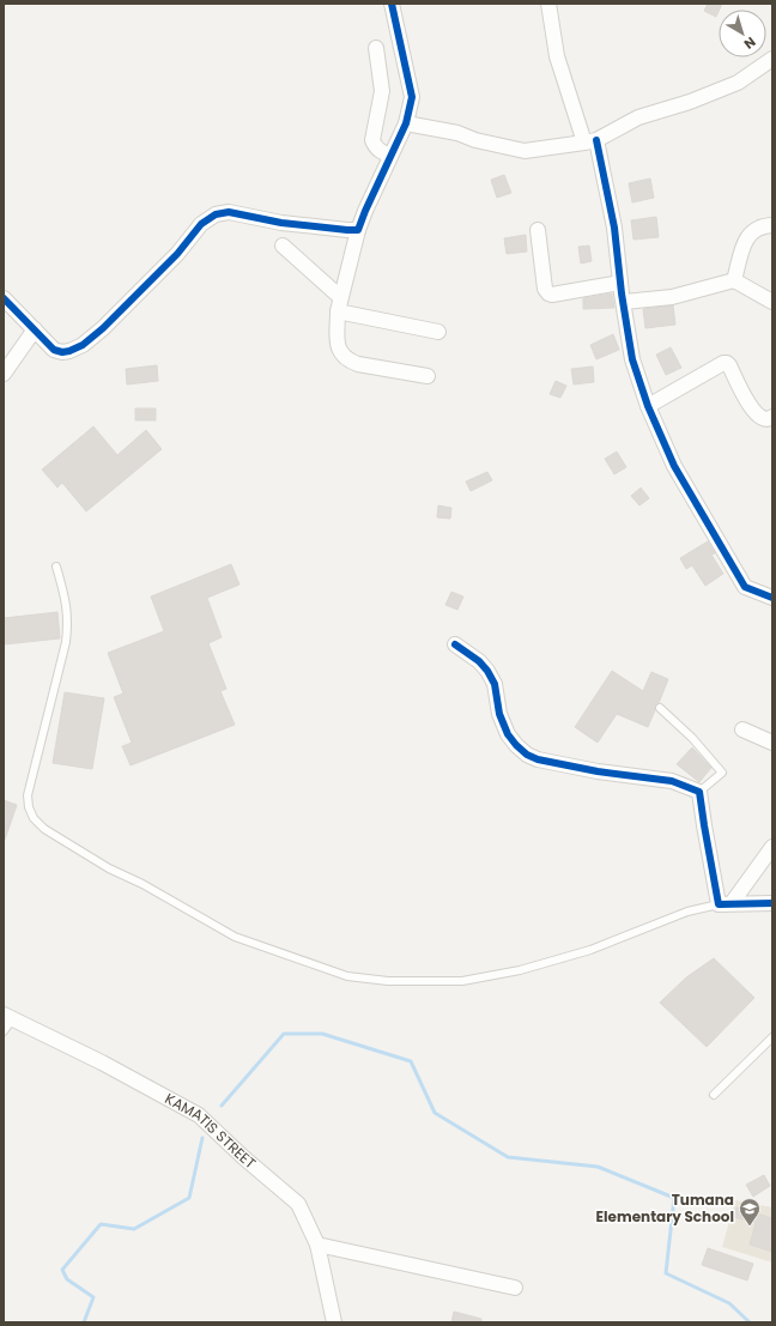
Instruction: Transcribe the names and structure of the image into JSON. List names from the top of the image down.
{
  "streets": {
    "street": ["KAMATIS STREET"]
  },
  "places": {
    "school or university": ["Tumana Elementary School"]
  },
  "north": "bottom right"
}
